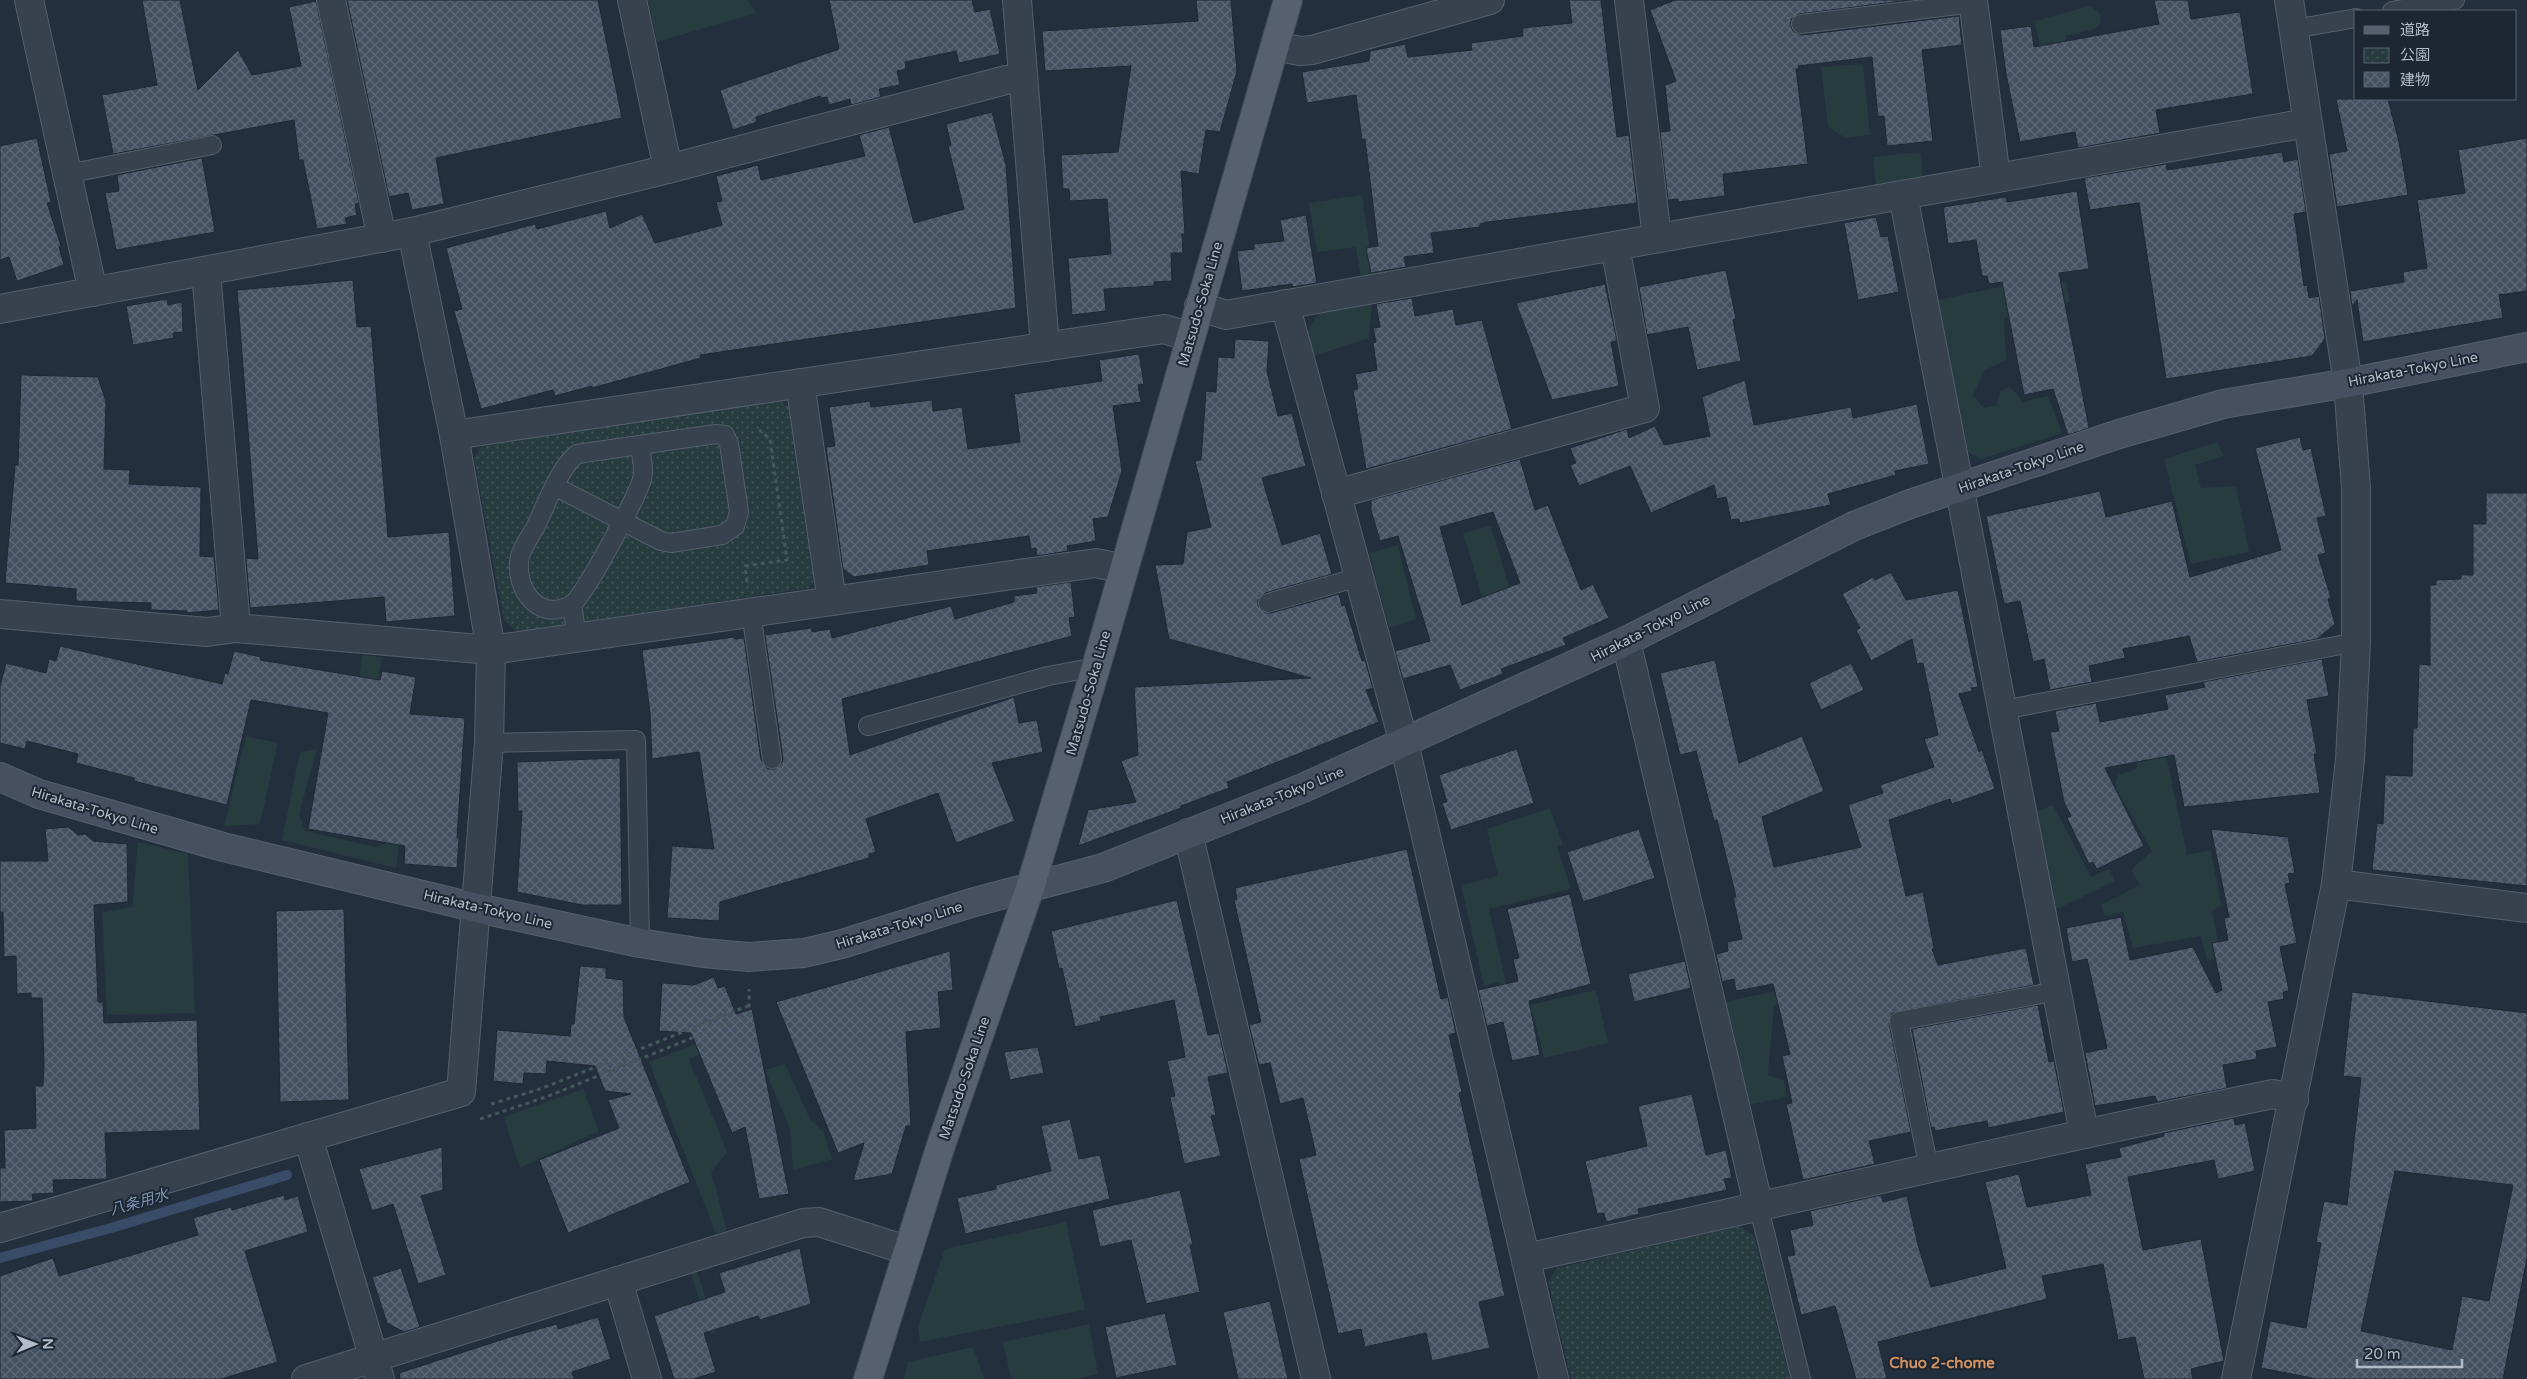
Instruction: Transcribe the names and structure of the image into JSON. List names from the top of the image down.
{
  "streets": {
    "main road": ["Matsudo-Soka Line", "Hirakata-Tokyo Line"]
  },
  "crossings": [
    ["Matsudo-Soka Line", "Hirakata-Tokyo Line"]
  ],
  "districts": ["Chuo 2-chome"],
  "water": ["八条用水"],
  "legend": ["道路", "公園", "建物"],
  "scale_bar": "20 m",
  "north": "right"
}
